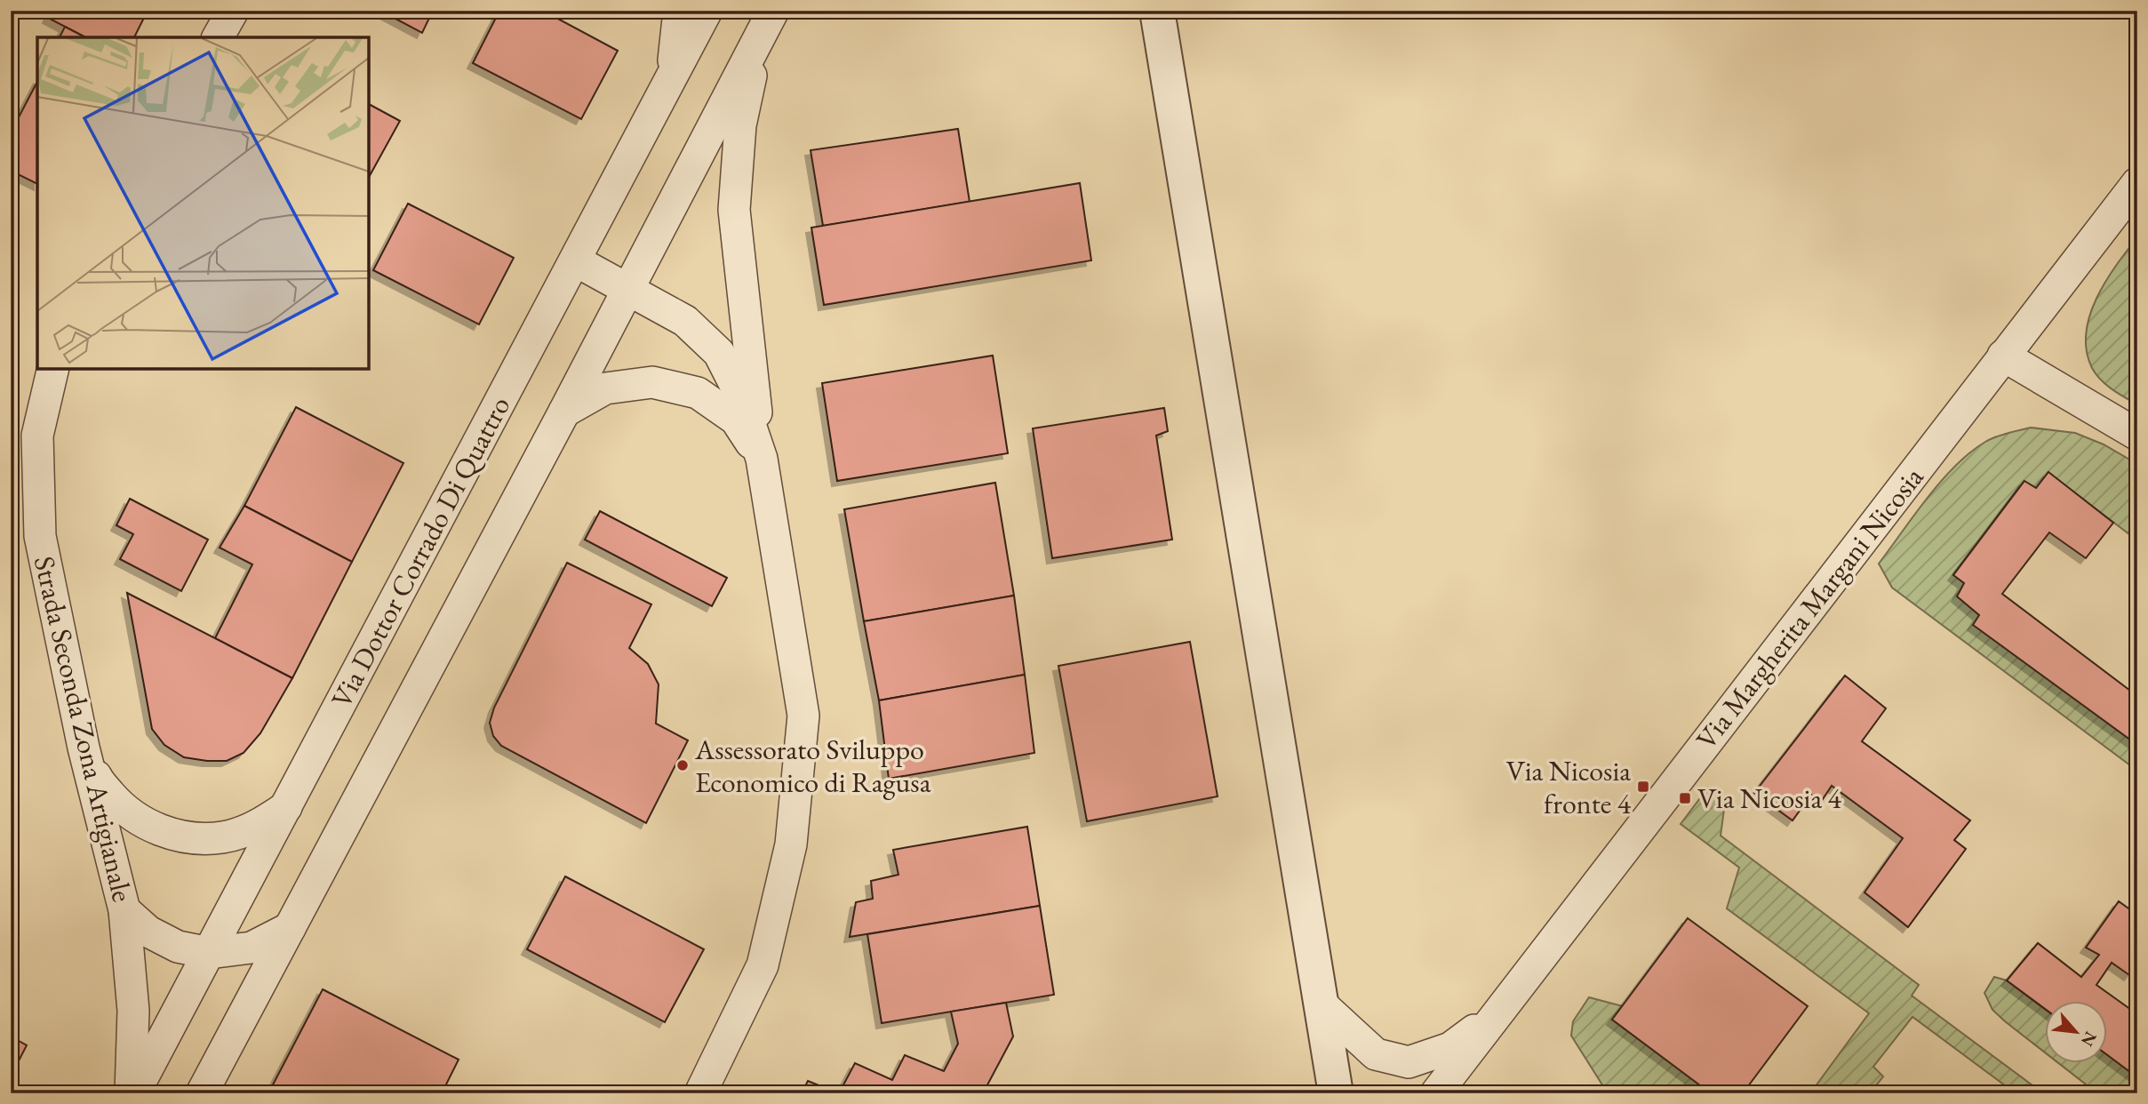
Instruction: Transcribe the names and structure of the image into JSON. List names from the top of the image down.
{
  "streets": {
    "street": ["Via Dottor Corrado Di Quattro", "Via Margherita Margani Nicosia", "Strada Seconda Zona Artigianale"]
  },
  "crossings": [
    ["Via Dottor Corrado Di Quattro", "Strada Seconda Zona Artigianale"]
  ],
  "places": {
    "other": ["Assessorato Sviluppo Economico di Ragusa"],
    "transit": ["Via Nicosia fronte 4", "Via Nicosia 4"]
  },
  "north": "bottom right"
}
